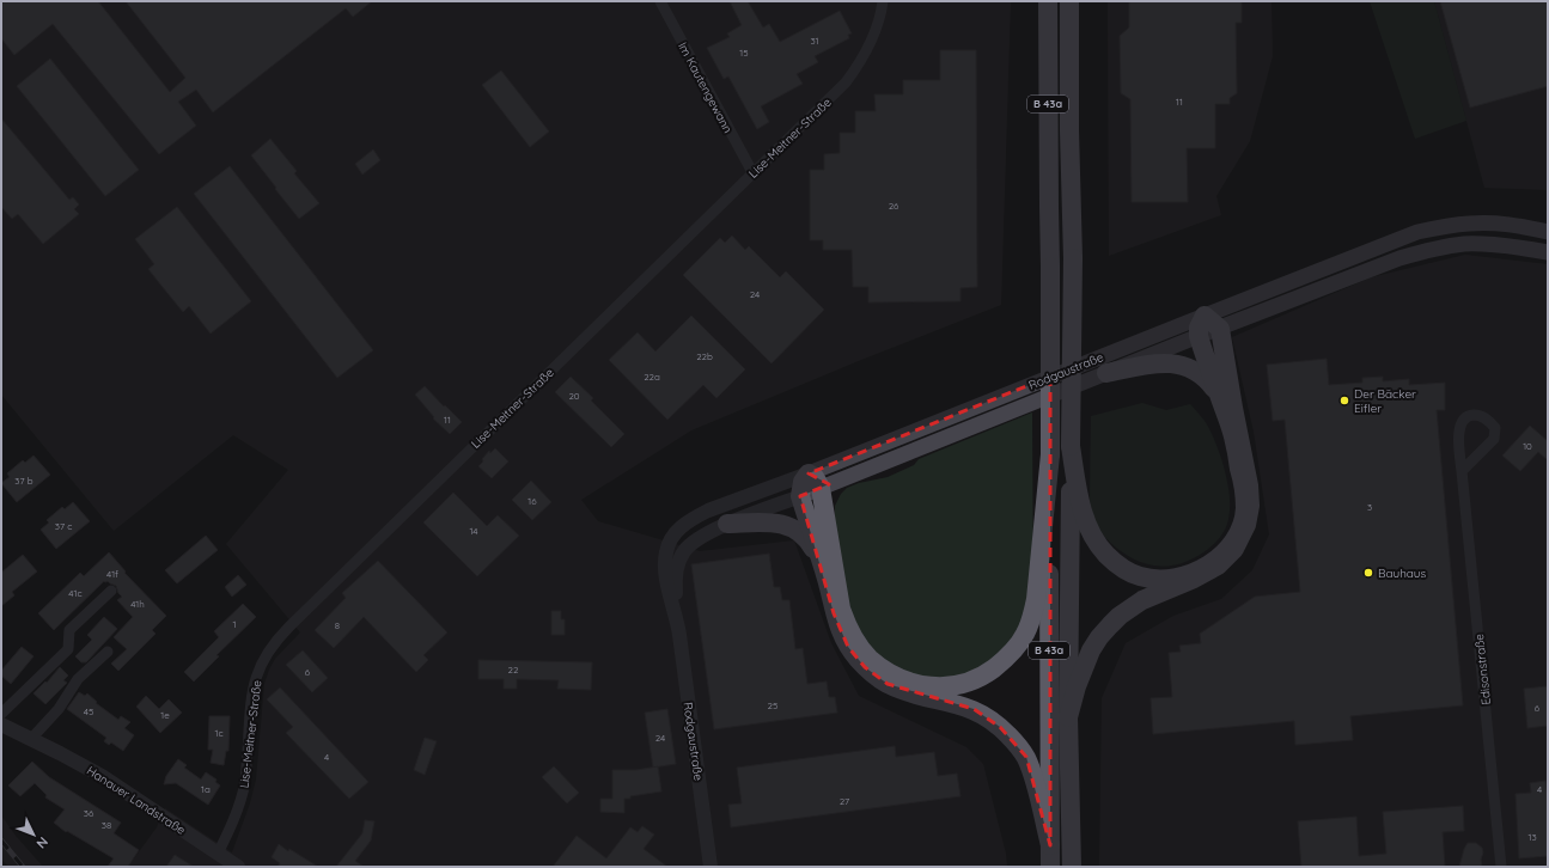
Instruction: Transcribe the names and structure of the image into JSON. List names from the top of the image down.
{
  "streets": {
    "highway": ["B 43a"],
    "main road": ["Rodgaustraße"],
    "street": [
      "Im Kautengewann",
      "Lise-Meitner-Straße",
      "Edisonstraße",
      "Hanauer Landstraße"
    ]
  },
  "crossings": [
    ["Im Kautengewann", "Lise-Meitner-Straße"],
    ["Lise-Meitner-Straße", "Hanauer Landstraße"]
  ],
  "places": ["Der Bäcker Eifler", "Bauhaus"],
  "house_numbers": [
    "31",
    "15",
    "11",
    "26",
    "24",
    "22b",
    "22a",
    "20",
    "11",
    "10",
    "37 b",
    "16",
    "3",
    "37 c",
    "14",
    "41f",
    "41c",
    "41h",
    "1",
    "8",
    "22",
    "6",
    "25",
    "6",
    "45",
    "1e",
    "1c",
    "24",
    "4",
    "1a",
    "4",
    "27",
    "36",
    "38",
    "13"
  ],
  "north": "bottom right"
}
